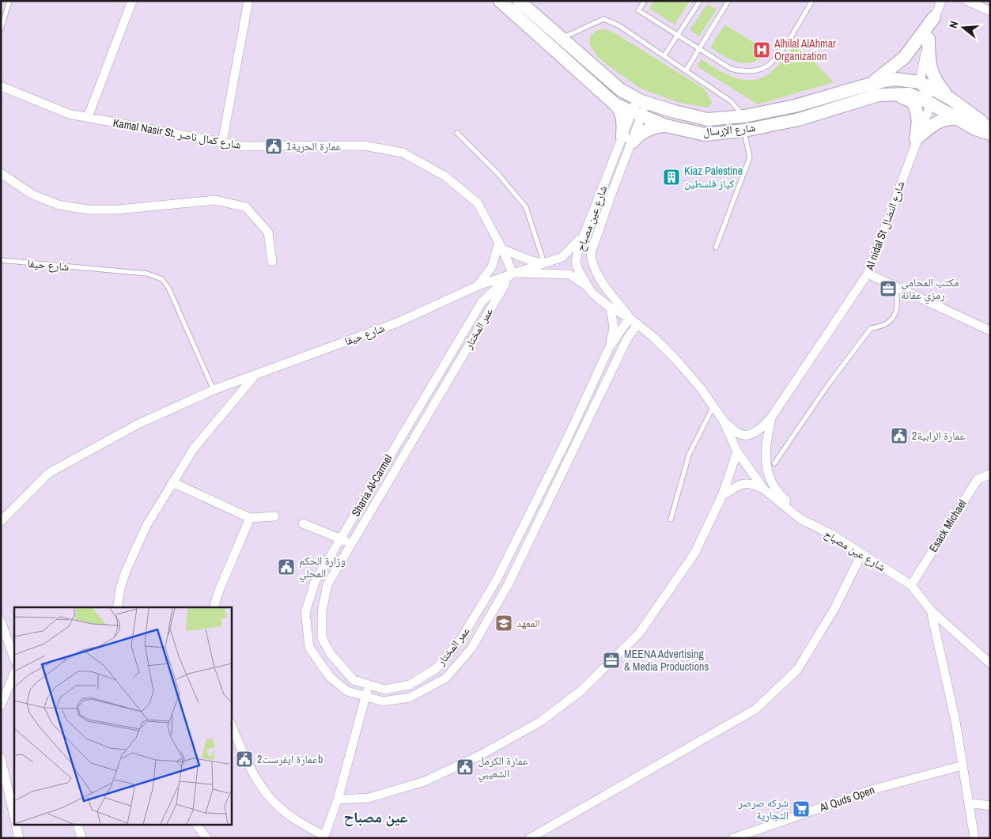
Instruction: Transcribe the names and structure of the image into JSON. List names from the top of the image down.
{
  "streets": {
    "main road": ["شارع الإرسال"],
    "street": [
      "Kamal Nasir St. شارع كمال ناصر",
      "شارع عين مصباح",
      "Al nidal St شارع النضال",
      "شارع حيفا",
      "عمر المختار",
      "Sharia Al-Carmel",
      "Esack Michael",
      "Al Quds Open"
    ]
  },
  "crossings": [
    ["شارع الإرسال", "شارع عين مصباح"],
    ["شارع الإرسال", "Al nidal St شارع النضال"],
    ["Kamal Nasir St. شارع كمال ناصر", "شارع حيفا"],
    ["Kamal Nasir St. شارع كمال ناصر", "عمر المختار"],
    ["Kamal Nasir St. شارع كمال ناصر", "Sharia Al-Carmel"],
    ["شارع عين مصباح", "شارع حيفا"],
    ["شارع عين مصباح", "عمر المختار"],
    ["شارع عين مصباح", "Sharia Al-Carmel"],
    ["شارع عين مصباح", "Esack Michael"],
    ["شارع عين مصباح", "Al Quds Open"],
    ["شارع حيفا", "عمر المختار"],
    ["شارع حيفا", "Sharia Al-Carmel"],
    ["عمر المختار", "Sharia Al-Carmel"]
  ],
  "districts": ["عين مصباح"],
  "places": {
    "hospital": ["Alhilal AlAhmar Organization"],
    "public building": [
      "عمارة الحرية1",
      "عمارة الرابية2",
      "وزارة الحكم المحلي",
      "عمارة ايفرست2b",
      "عمارة الكرمل الشعيبي"
    ],
    "building": ["Kiaz Palestine كياز فلسطين"],
    "office": ["مكتب المحامي رمزي عفانة", "MEENA Advertising & Media Productions"],
    "school or university": ["المعهد"],
    "supermarket": ["شركه صرصر التجارية"]
  },
  "north": "left"
}
